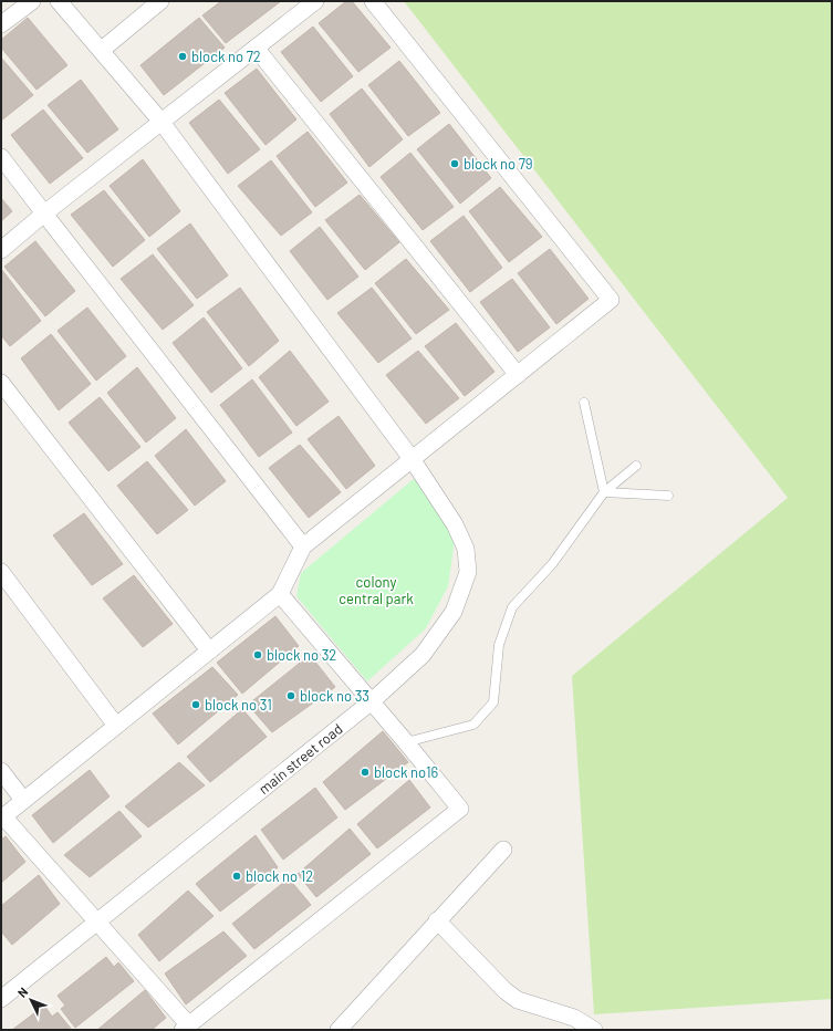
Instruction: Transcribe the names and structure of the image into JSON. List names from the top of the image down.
{
  "streets": {
    "street": ["main street road"]
  },
  "parks": ["colony central park"],
  "places": [
    "block no 72",
    "block no 79",
    "block no 32",
    "block no 33",
    "block no 31",
    "block no16",
    "block no 12"
  ],
  "north": "top left"
}
